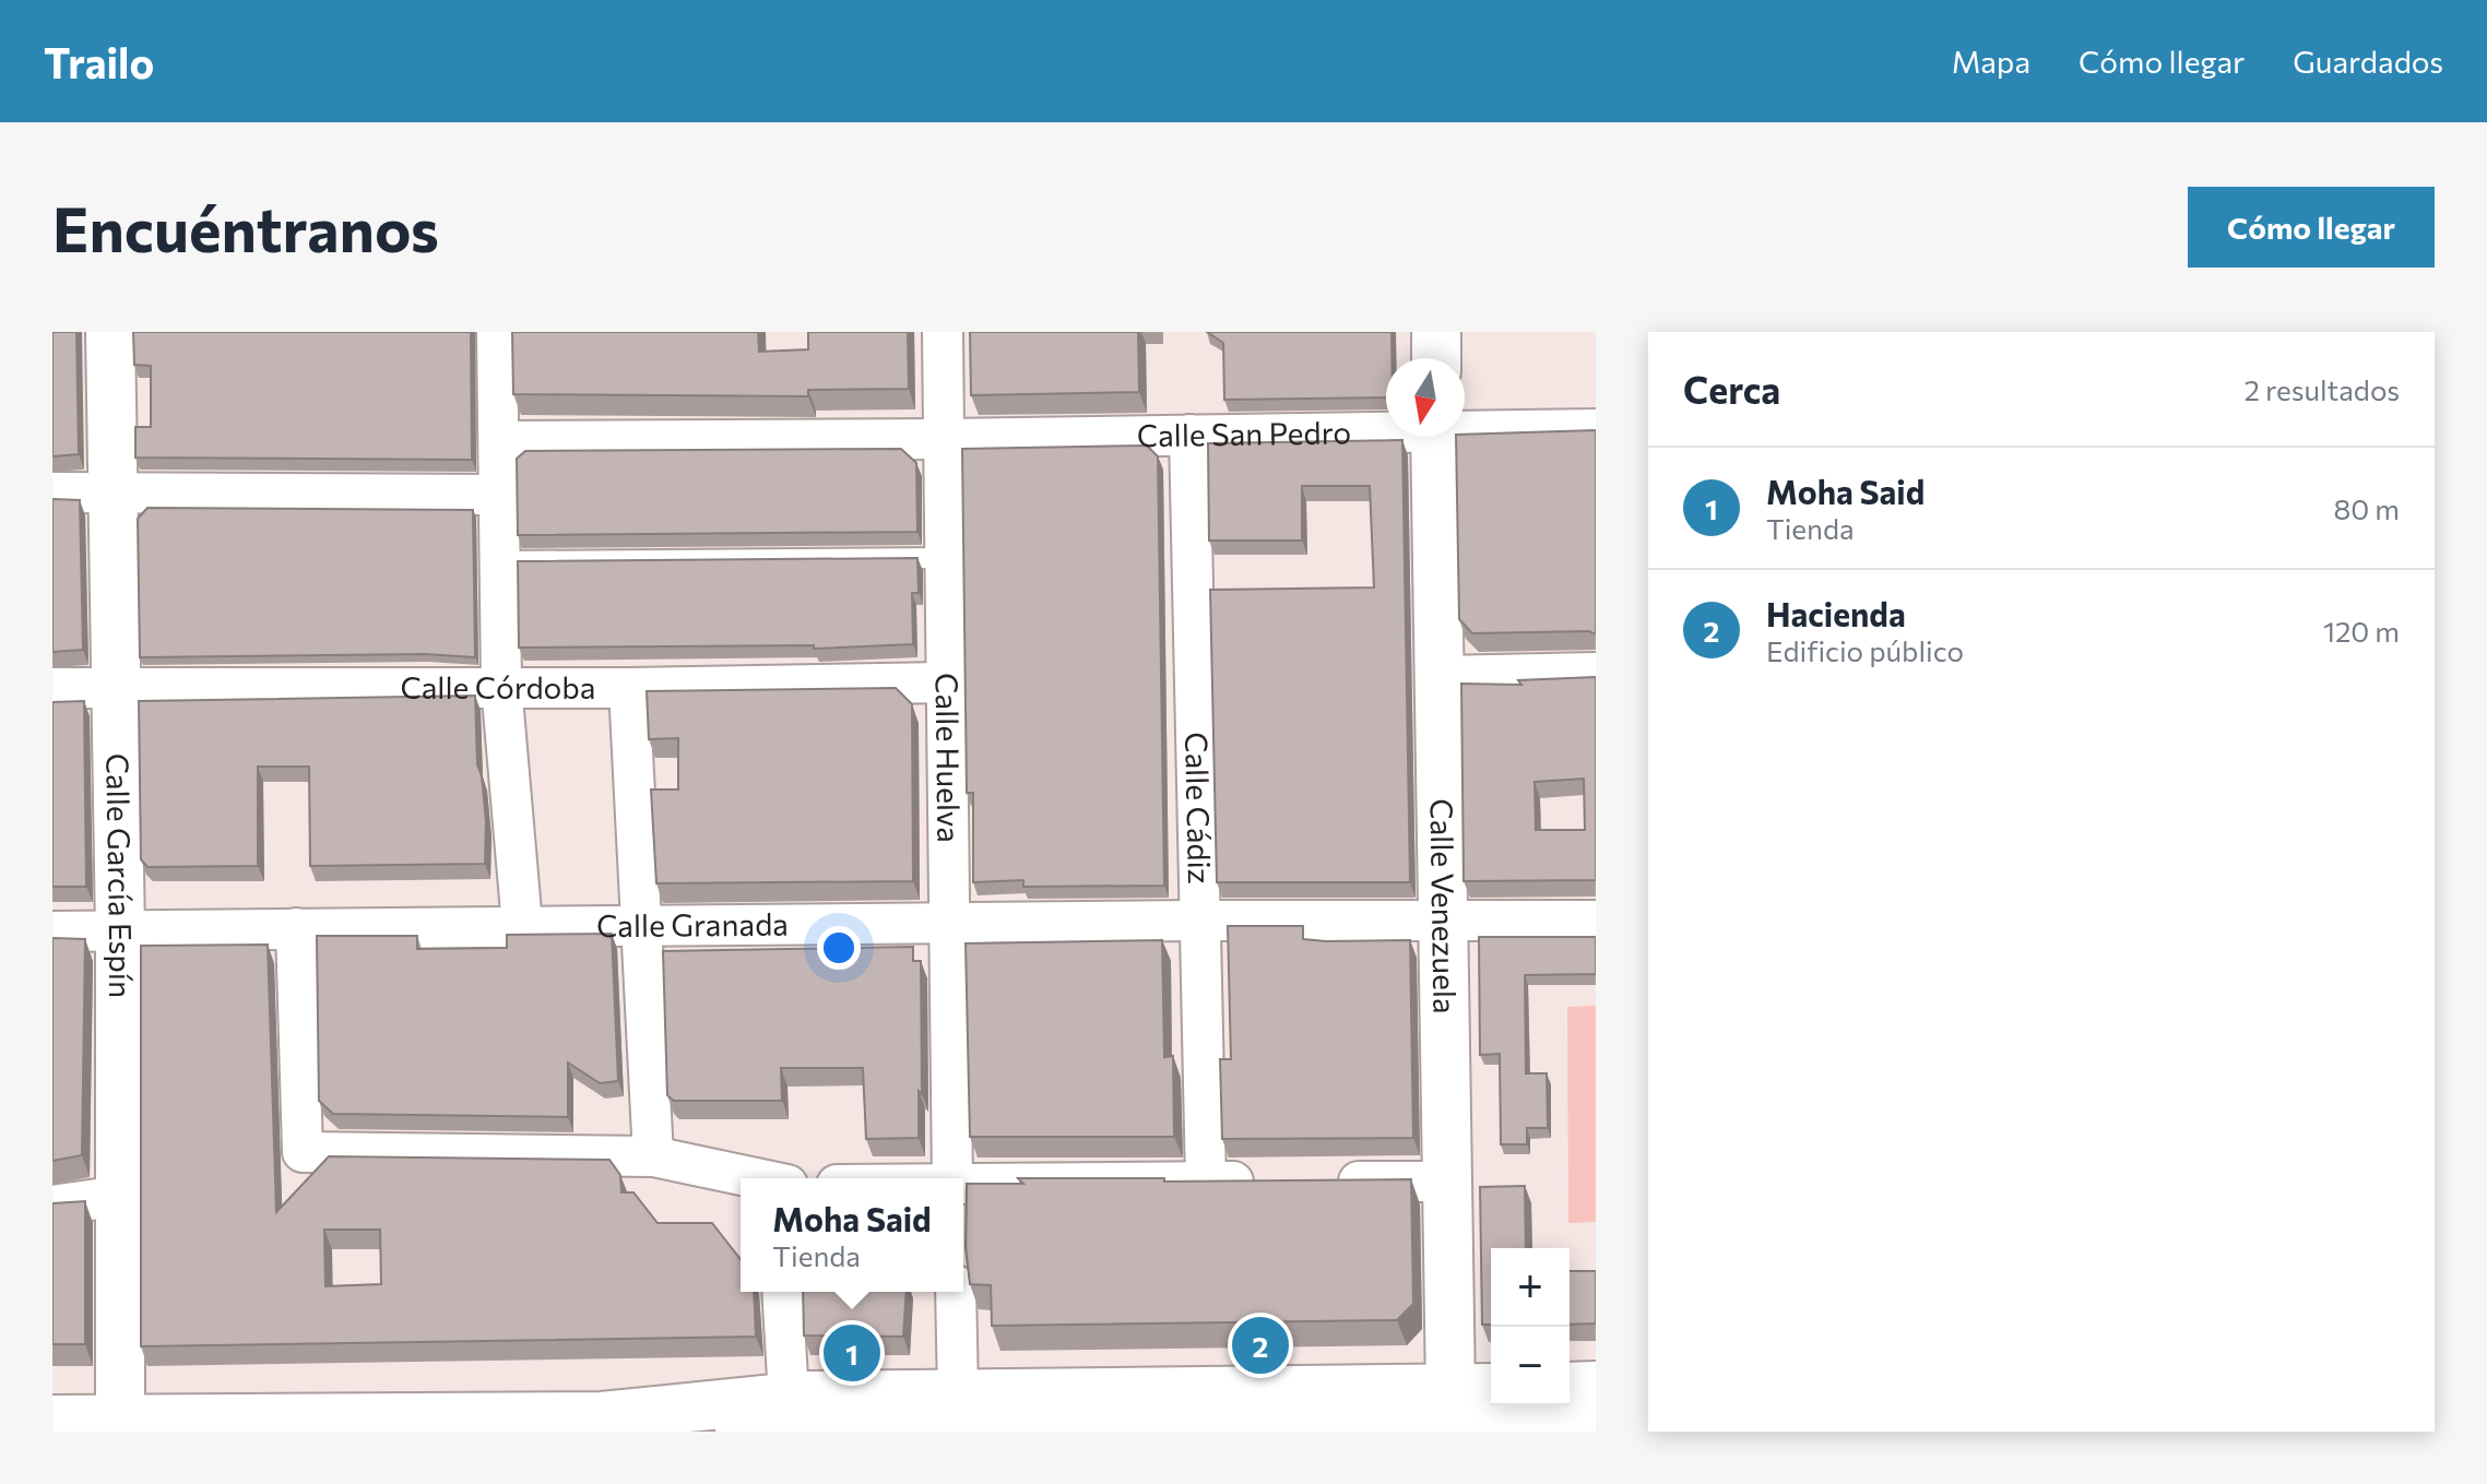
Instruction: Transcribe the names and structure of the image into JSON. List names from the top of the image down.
{
  "streets": {
    "main road": ["Calle García Espín", "Calle Venezuela"],
    "street": [
      "Calle San Pedro",
      "Calle Córdoba",
      "Calle Huelva",
      "Calle Cádiz",
      "Calle Granada"
    ]
  },
  "crossings": [
    ["Calle San Pedro", "Calle Huelva"],
    ["Calle San Pedro", "Calle Cádiz"],
    ["Calle Córdoba", "Calle Huelva"],
    ["Calle Córdoba", "Calle García Espín"],
    ["Calle Huelva", "Calle Granada"],
    ["Calle Cádiz", "Calle Granada"],
    ["Calle García Espín", "Calle Granada"],
    ["Calle Venezuela", "Calle Granada"]
  ],
  "north": "bottom",
  "page": {
    "header": "Trailo",
    "nav": ["Mapa", "Cómo llegar", "Guardados"],
    "buttons": "Cómo llegar",
    "title": "Encuéntranos",
    "heading": ["Cerca", "2 resultados"],
    "list": [
      {
        "mark": "1",
        "name": "Moha Said",
        "note": "Tienda",
        "value": "80 m"
      },
      {
        "mark": "2",
        "name": "Hacienda",
        "note": "Edificio público",
        "value": "120 m"
      }
    ],
    "popup": ["Moha Said", "Tienda"],
    "map_buttons": ["+", "−"],
    "pins": ["2", "1"]
  }
}
